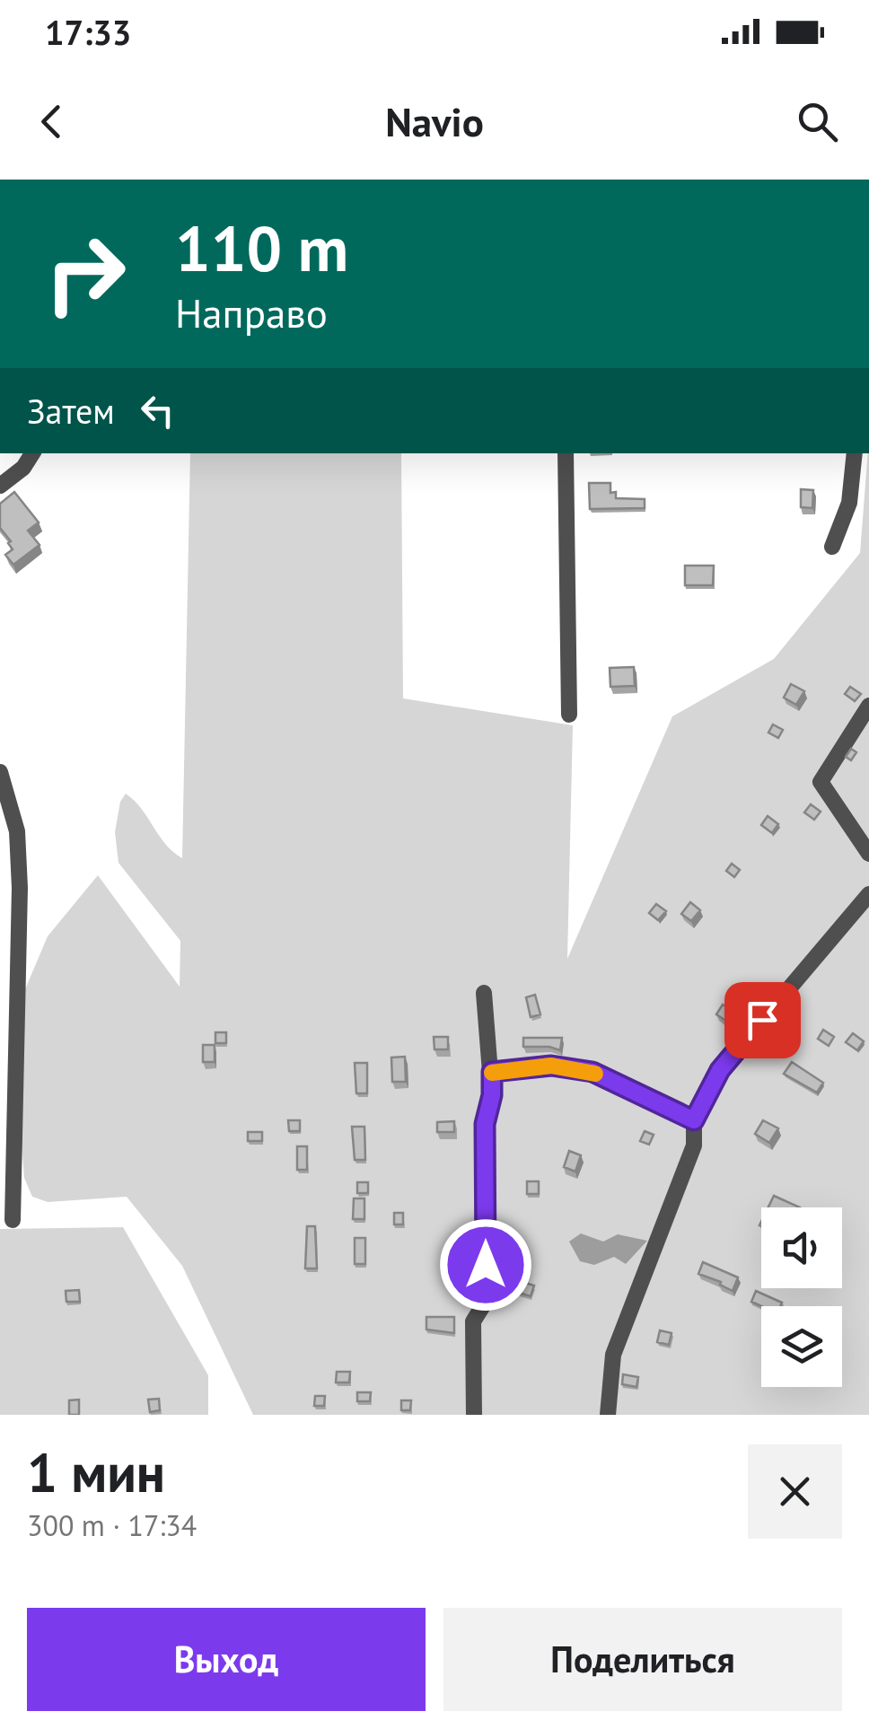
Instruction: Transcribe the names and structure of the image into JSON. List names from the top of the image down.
{
  "page": {
    "status": "17:33",
    "header": "Navio",
    "turn": ["110 m", "Направо"],
    "then": "Затем",
    "heading": ["1 мин", "300 m · 17:34"],
    "buttons": ["Выход", "Поделиться"]
  }
}
